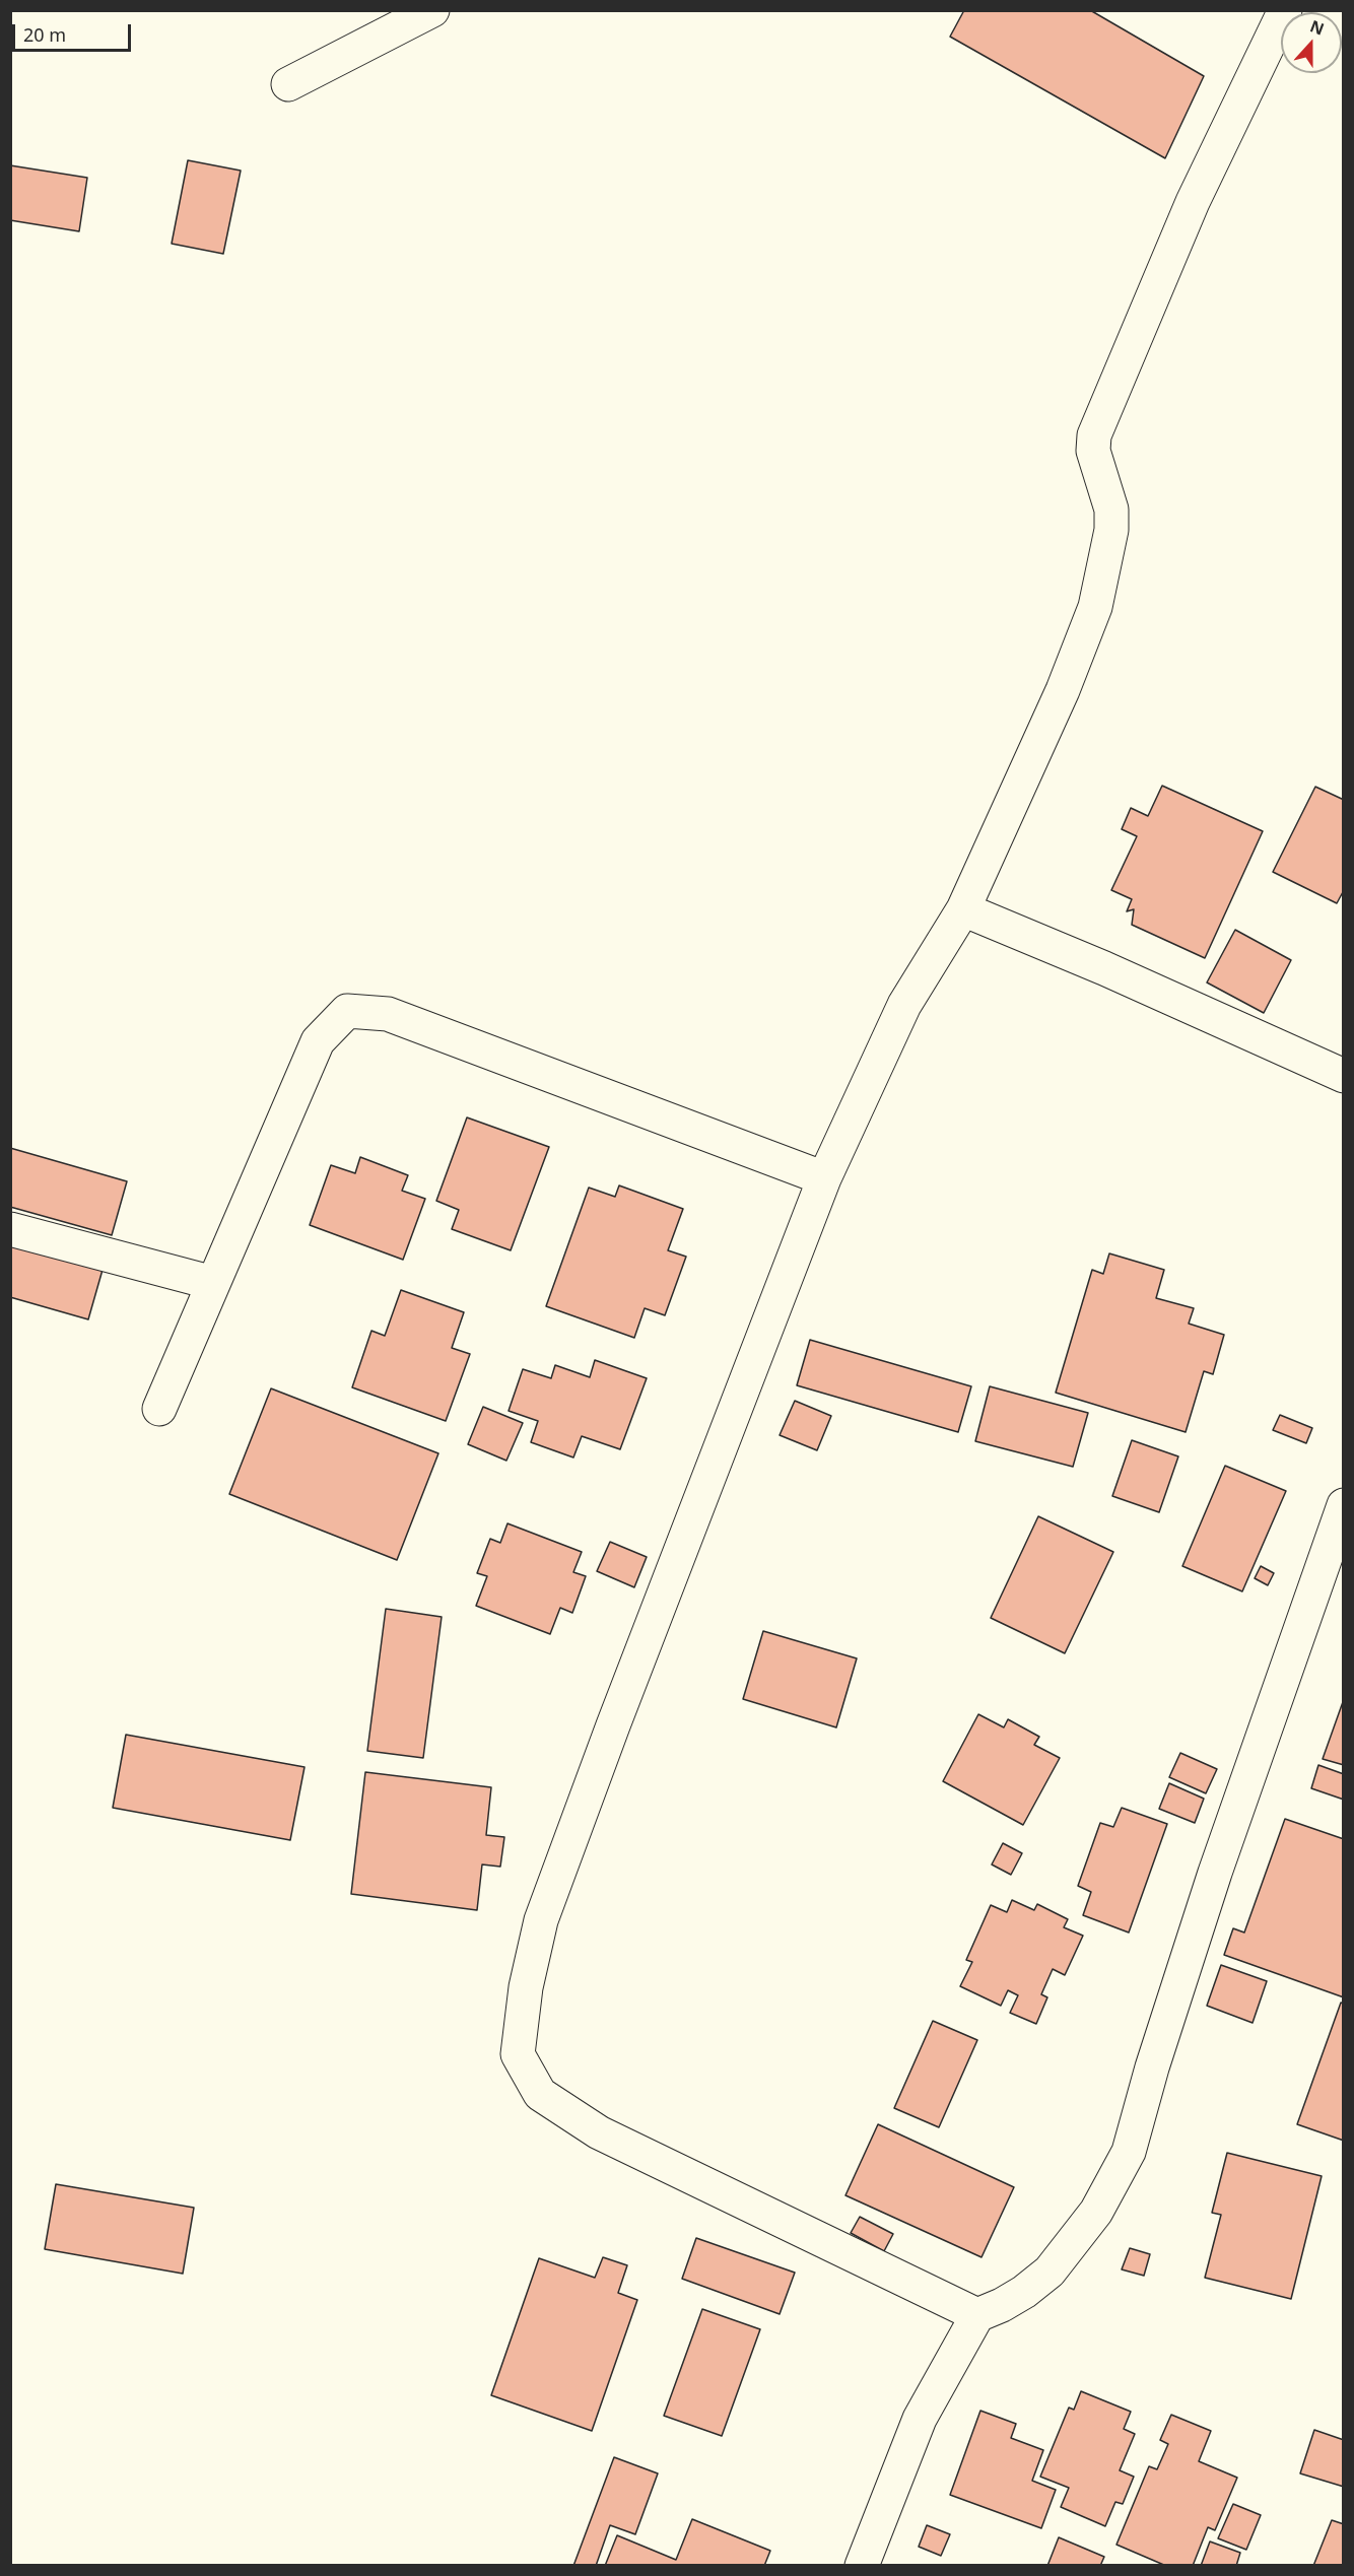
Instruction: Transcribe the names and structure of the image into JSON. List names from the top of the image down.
{
  "scale_bar": "20 m",
  "north": "top"
}
